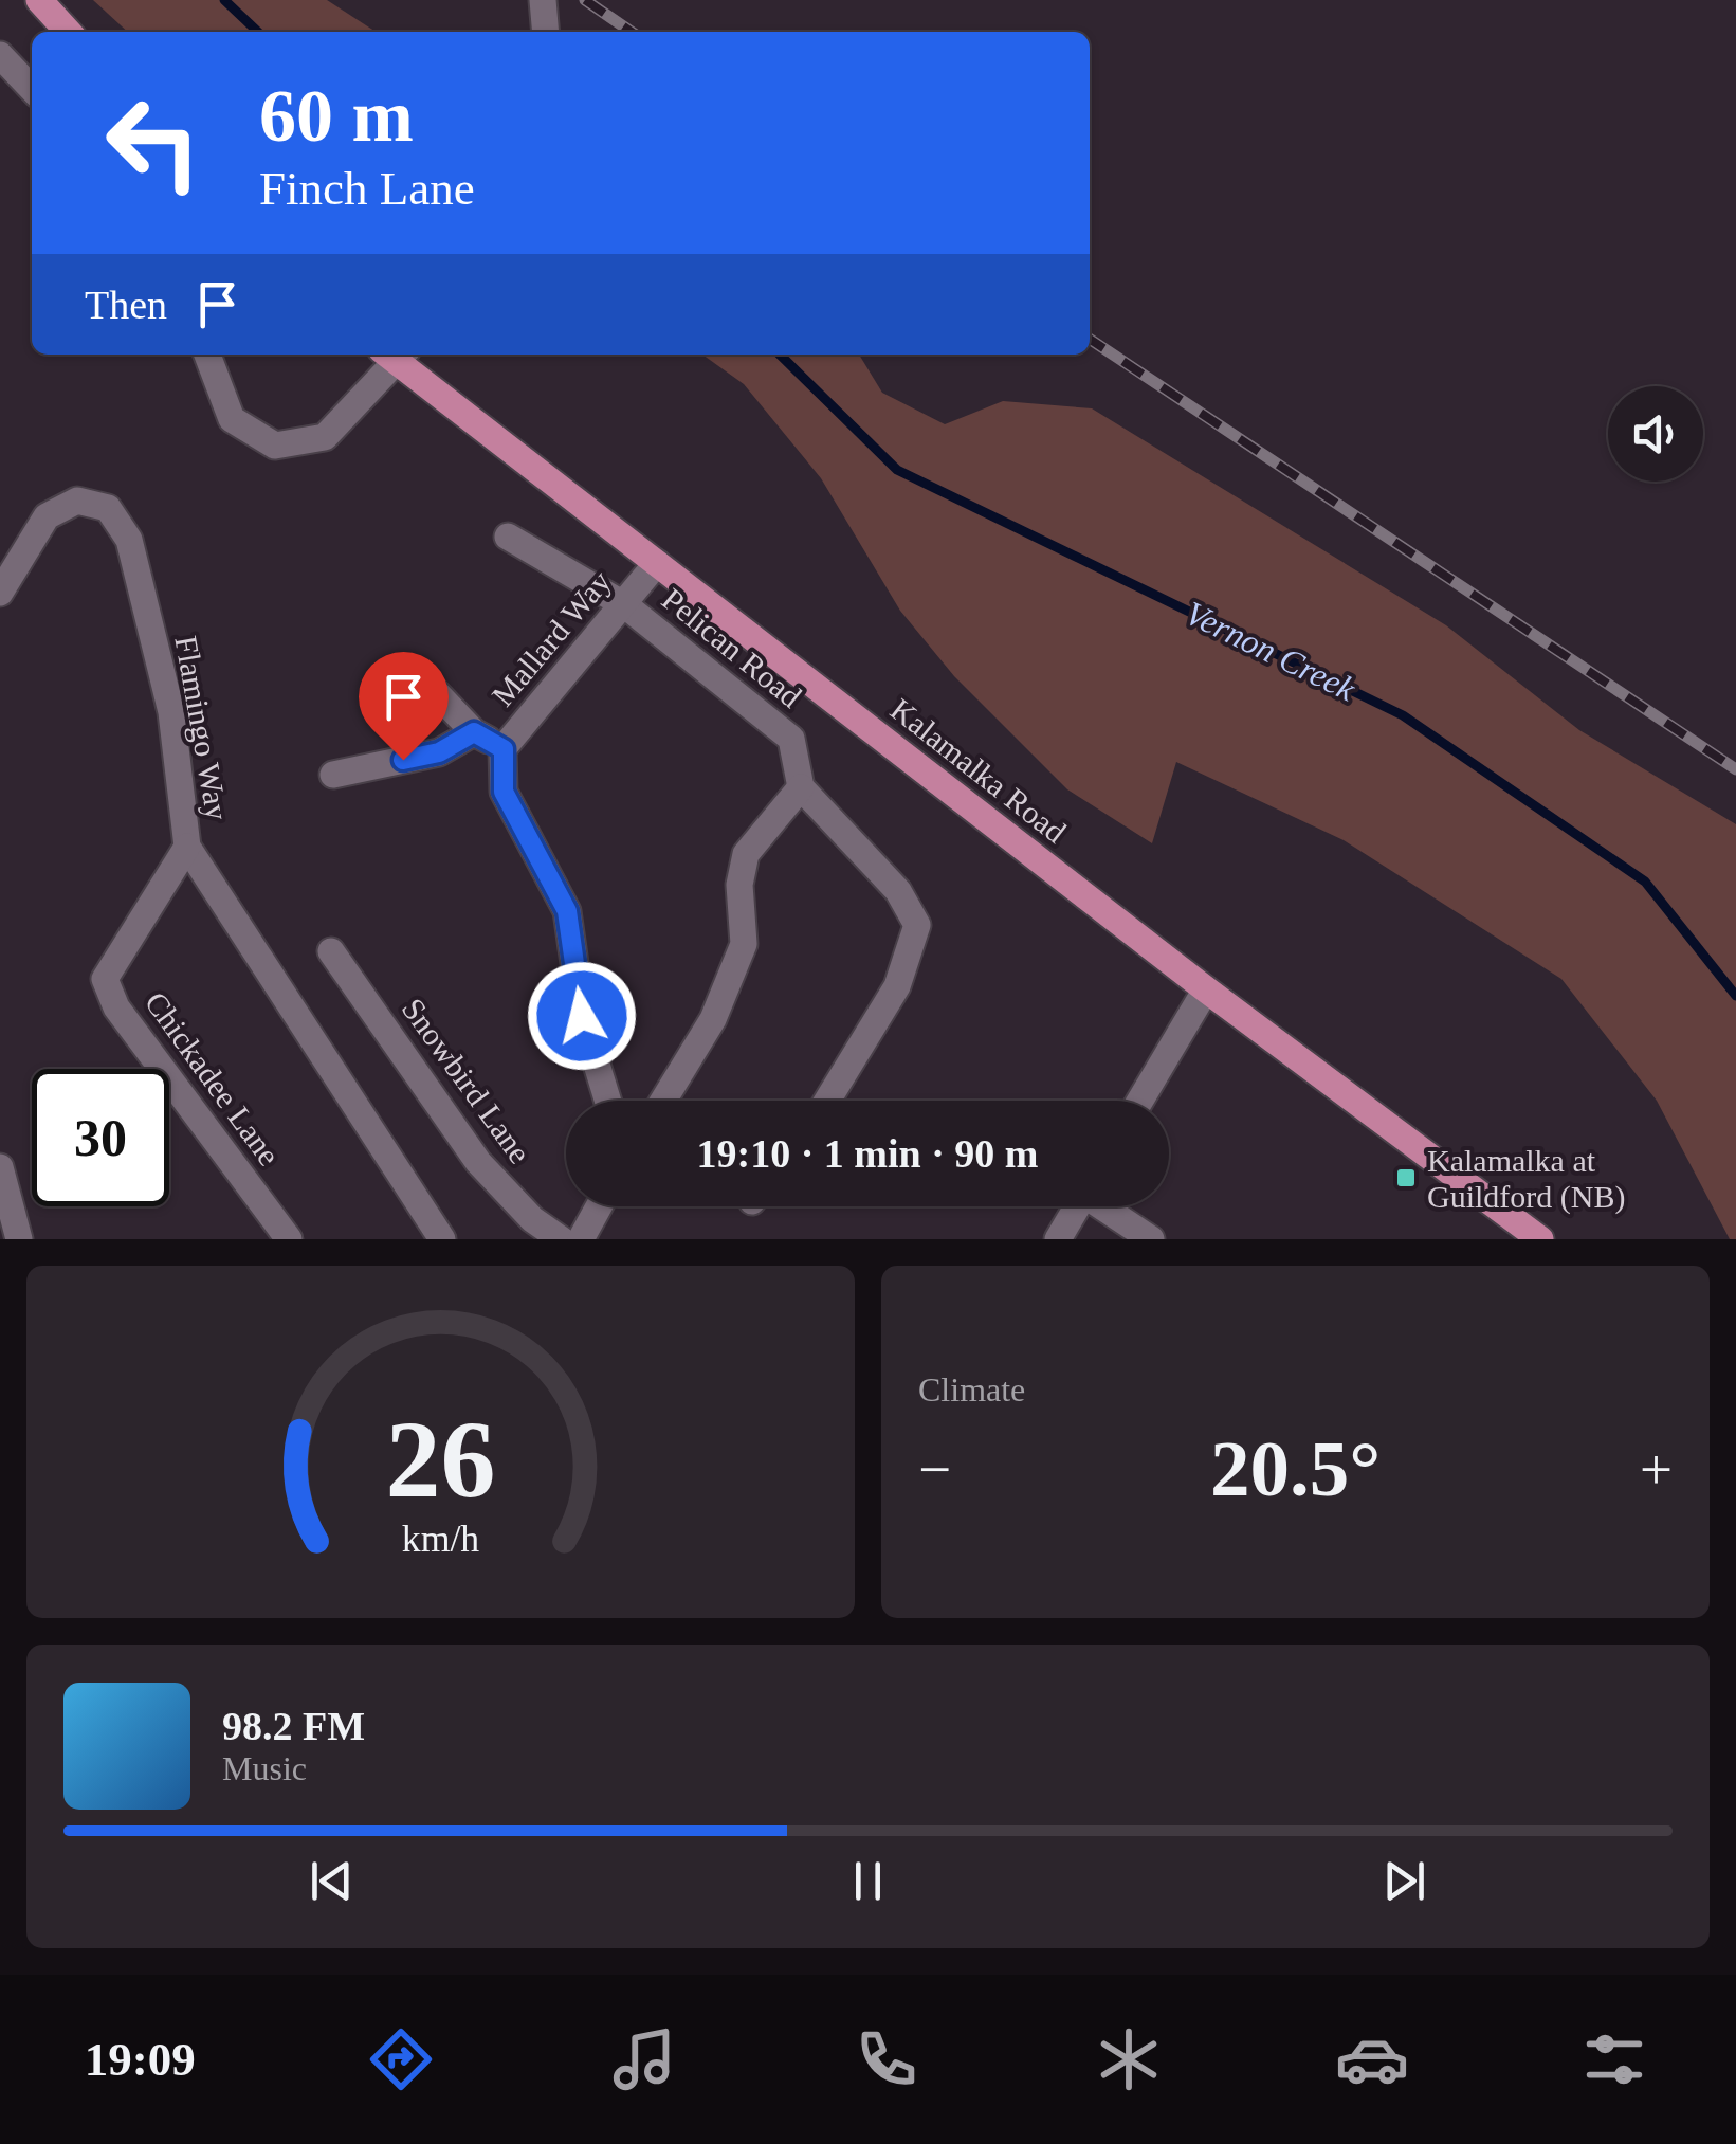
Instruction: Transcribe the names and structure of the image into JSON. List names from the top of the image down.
{
  "streets": {
    "main road": ["Kalamalka Road"],
    "street": [
      "Mallard Way",
      "Pelican Road",
      "Flamingo Way",
      "Chickadee Lane",
      "Snowbird Lane"
    ]
  },
  "crossings": [
    ["Mallard Way", "Pelican Road"],
    ["Mallard Way", "Kalamalka Road"],
    ["Flamingo Way", "Chickadee Lane"]
  ],
  "water": ["Vernon Creek"],
  "places": {
    "transit": ["Kalamalka at Guildford (NB)"]
  },
  "page": {
    "turn": ["60 m", "Finch Lane"],
    "then": "Then",
    "limit": "30",
    "trip": "19:10 · 1 min · 90 m",
    "tile": "Climate",
    "heat": ["−", "20.5°", "+"],
    "song": ["98.2 FM", "Music"],
    "tabs": "19:09",
    "gauge": ["26", "km/h"]
  }
}
